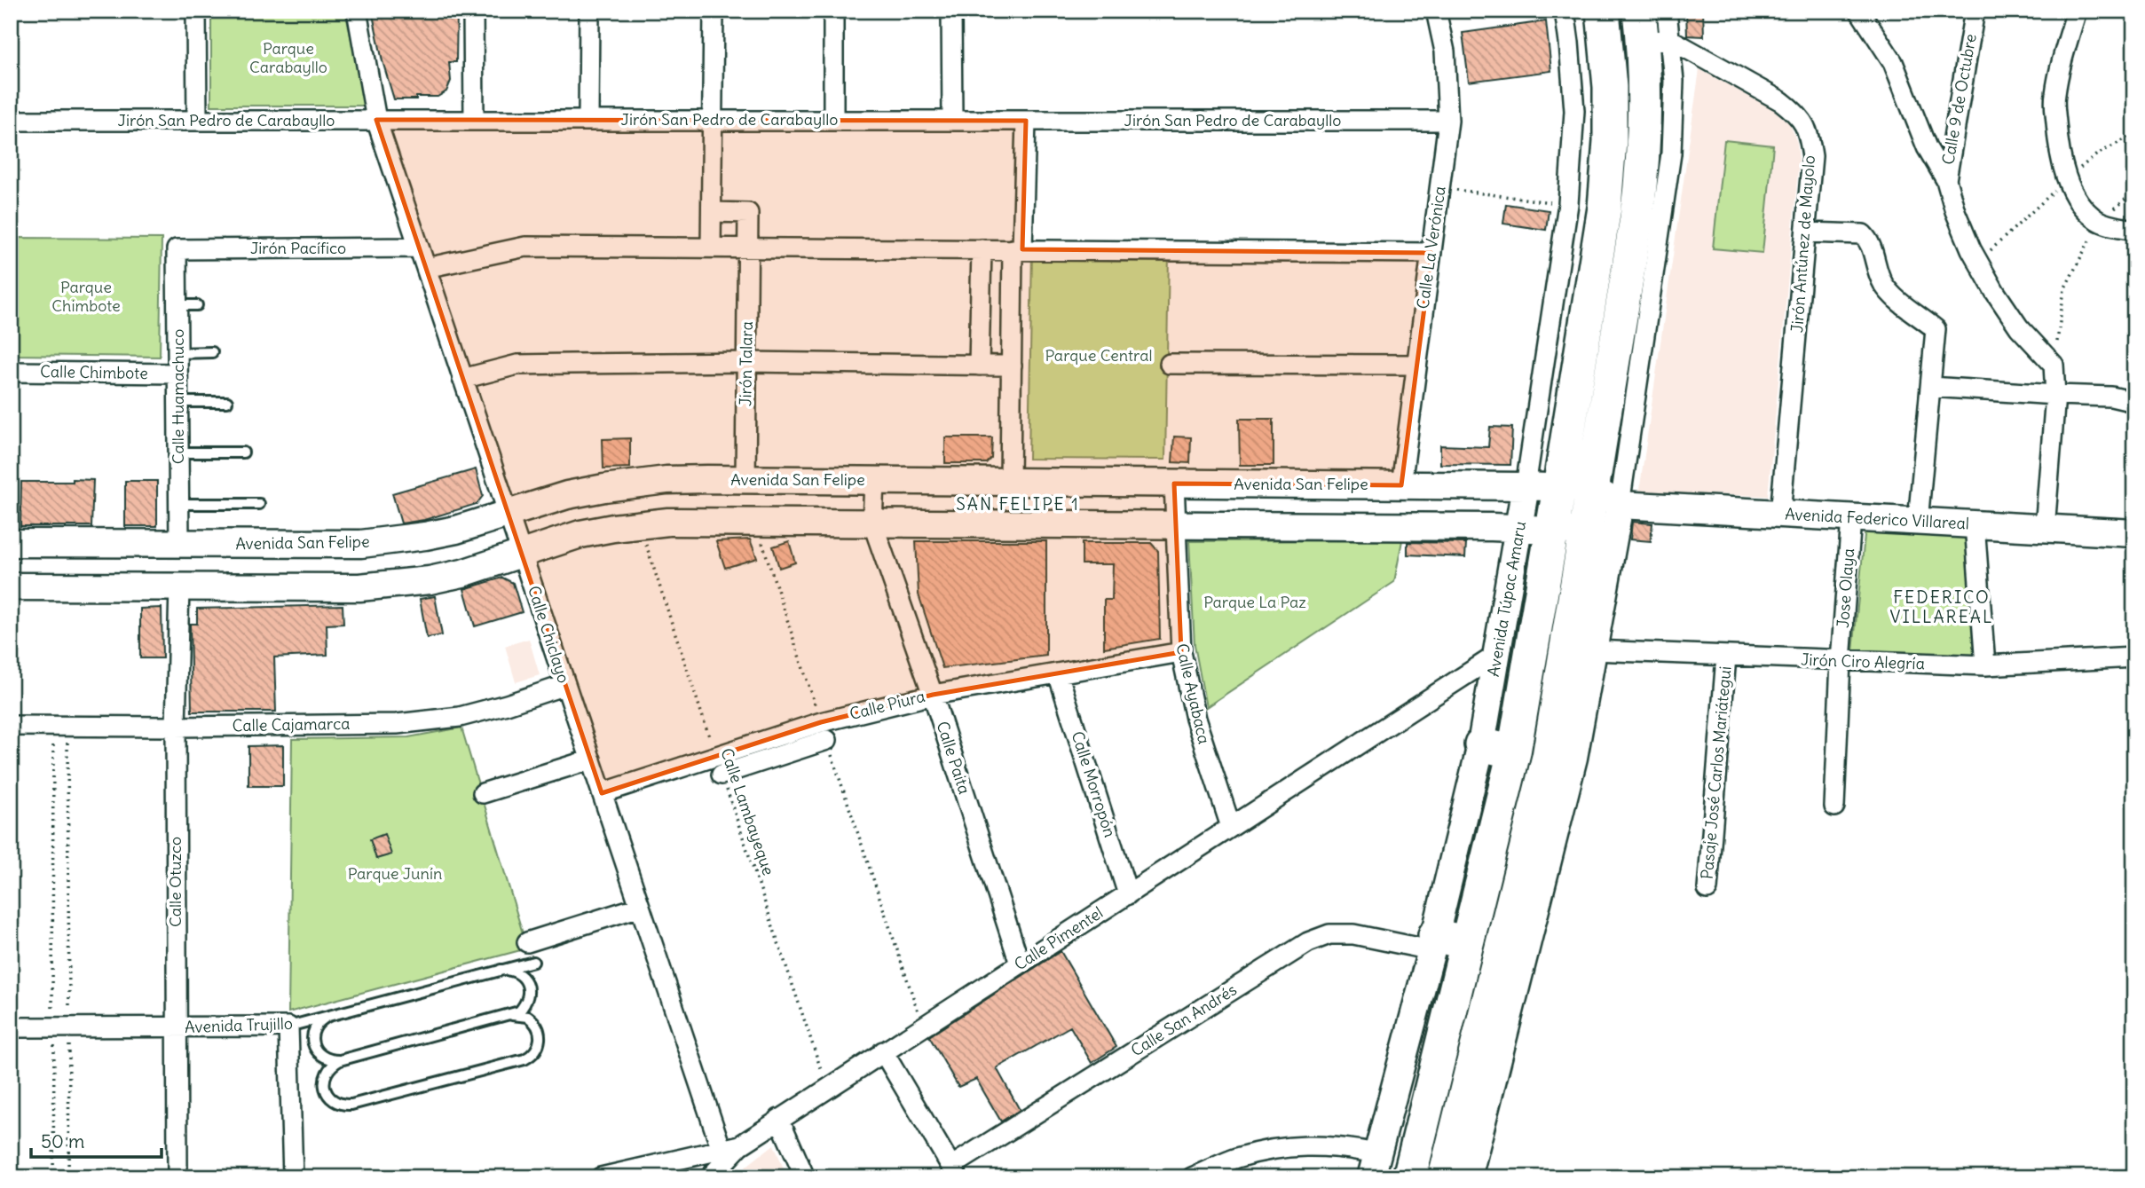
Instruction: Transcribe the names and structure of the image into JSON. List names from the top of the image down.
{
  "streets": {
    "highway": ["Avenida Túpac Amaru"],
    "main road": ["Avenida San Felipe", "Avenida Federico Villareal"],
    "street": [
      "Calle 9 de Octubre",
      "Jirón San Pedro de Carabayllo",
      "Jirón Antúnez de Mayolo",
      "Calle La Verónica",
      "Jirón Pacífico",
      "Jirón Talara",
      "Calle Chimbote",
      "Calle Huamachuco",
      "Jose Olaya",
      "Calle Chiclayo",
      "Jirón Ciro Alegría",
      "Calle Ayabaca",
      "Calle Piura",
      "Calle Cajamarca",
      "Calle Paita",
      "Pasaje José Carlos Mariátegui",
      "Calle Morropón",
      "Calle Otuzco",
      "Calle Pimentel",
      "Calle San Andrés",
      "Avenida Trujillo"
    ],
    "path": ["Calle Lambayeque"]
  },
  "crossings": [
    ["Jirón San Pedro de Carabayllo", "Calle La Verónica"],
    ["Jirón San Pedro de Carabayllo", "Calle Chiclayo"],
    ["Jirón Antúnez de Mayolo", "Avenida Federico Villareal"],
    ["Calle La Verónica", "Avenida San Felipe"],
    ["Jirón Pacífico", "Calle Huamachuco"],
    ["Jirón Pacífico", "Calle Chiclayo"],
    ["Jirón Talara", "Avenida San Felipe"],
    ["Calle Chimbote", "Calle Huamachuco"],
    ["Calle Huamachuco", "Avenida San Felipe"],
    ["Avenida San Felipe", "Avenida Federico Villareal"],
    ["Avenida San Felipe", "Avenida Túpac Amaru"],
    ["Avenida San Felipe", "Calle Chiclayo"],
    ["Avenida San Felipe", "Calle Ayabaca"],
    ["Avenida San Felipe", "Calle Paita"],
    ["Avenida Federico Villareal", "Jose Olaya"],
    ["Jose Olaya", "Jirón Ciro Alegría"],
    ["Avenida Túpac Amaru", "Calle Pimentel"],
    ["Avenida Túpac Amaru", "Calle San Andrés"],
    ["Calle Chiclayo", "Calle Piura"],
    ["Calle Chiclayo", "Calle Cajamarca"],
    ["Calle Chiclayo", "Calle Pimentel"],
    ["Jirón Ciro Alegría", "Pasaje José Carlos Mariátegui"],
    ["Calle Ayabaca", "Calle Piura"],
    ["Calle Ayabaca", "Calle Pimentel"],
    ["Calle Piura", "Calle Paita"],
    ["Calle Piura", "Calle Morropón"],
    ["Calle Piura", "Calle Lambayeque"],
    ["Calle Cajamarca", "Calle Otuzco"],
    ["Calle Paita", "Calle Pimentel"],
    ["Calle Morropón", "Calle Pimentel"],
    ["Calle Lambayeque", "Calle Pimentel"],
    ["Calle Otuzco", "Avenida Trujillo"]
  ],
  "districts": ["SAN FELIPE 1", "FEDERICO VILLAREAL"],
  "parks": [
    "Parque Carabayllo",
    "Parque Chimbote",
    "Parque Central",
    "Parque La Paz",
    "Parque Junín"
  ],
  "scale_bar": "50 m"
}
